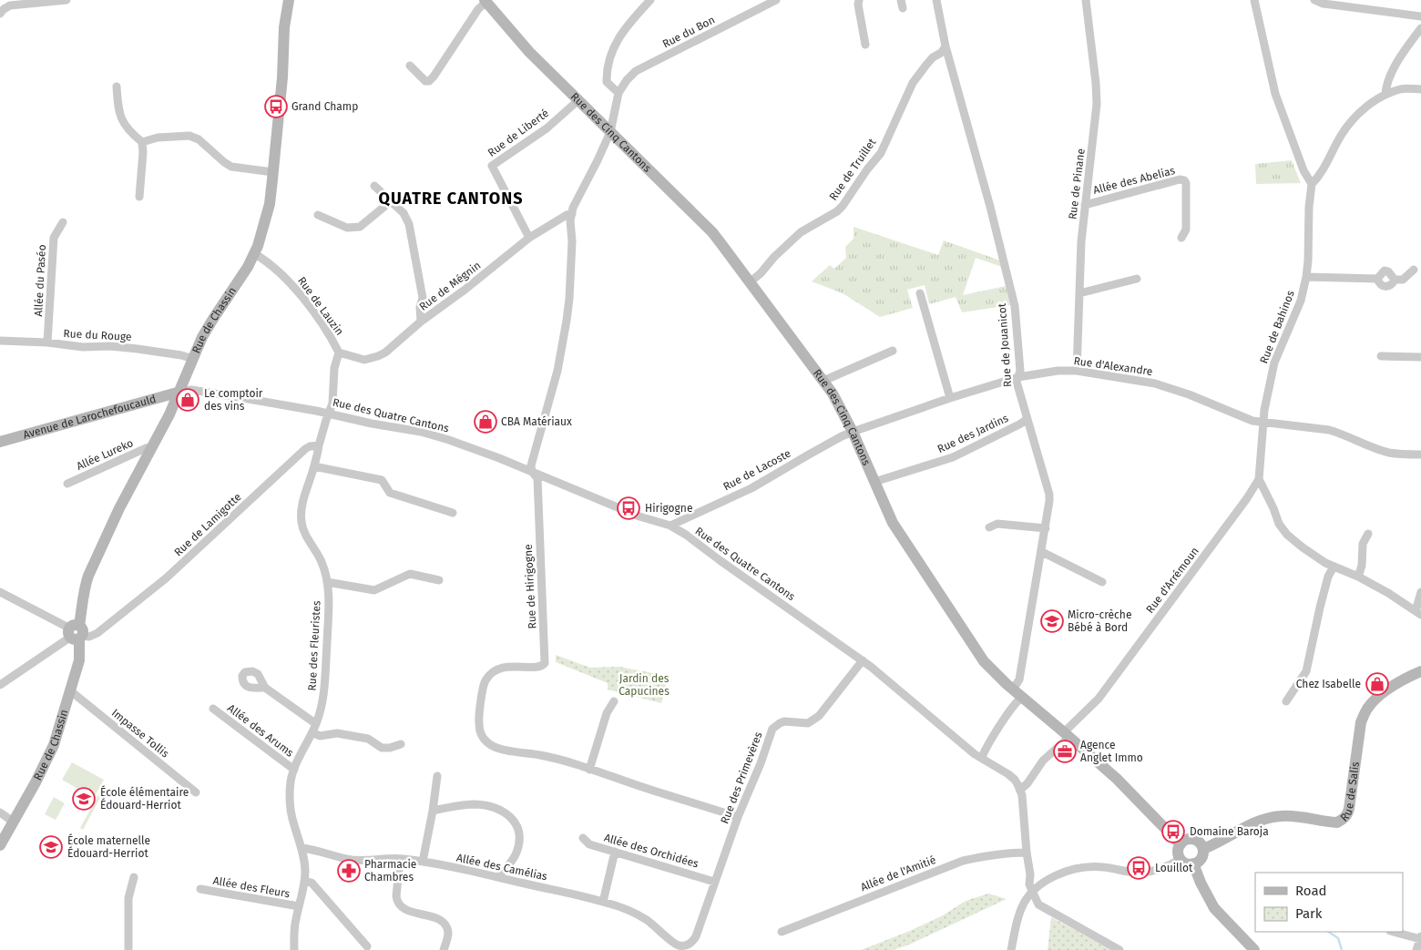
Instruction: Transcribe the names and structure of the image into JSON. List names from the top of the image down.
{
  "streets": {
    "street": [
      "Rue du Bon",
      "Rue de Liberté",
      "Rue des Cinq Cantons",
      "Rue de Truillet",
      "Allée des Abelias",
      "Rue de Pinane",
      "Allée du Paséo",
      "Rue de Mégnin",
      "Rue de Lauzin",
      "Rue de Chassin",
      "Rue de Bahinos",
      "Rue du Rouge",
      "Rue de Jouanicot",
      "Rue d'Alexandre",
      "Rue des Quatre Cantons",
      "Avenue de Larochefoucauld",
      "Rue des Jardins",
      "Allée Lureko",
      "Rue de Lacoste",
      "Rue de Lamigotte",
      "Rue d'Arrémoun",
      "Rue de Hirigogne",
      "Rue des Fleuristes",
      "Allée des Arums",
      "Impasse Tollis",
      "Rue des Primevères",
      "Rue de Salis",
      "Allée des Orchidées",
      "Allée des Camélias",
      "Allée de l'Amitié",
      "Allée des Fleurs"
    ]
  },
  "crossings": [
    ["Rue du Bon", "Rue de Hirigogne"],
    ["Rue de Liberté", "Rue des Cinq Cantons"],
    ["Rue de Liberté", "Rue de Mégnin"],
    ["Rue des Cinq Cantons", "Rue de Truillet"],
    ["Rue des Cinq Cantons", "Rue de Jouanicot"],
    ["Rue des Cinq Cantons", "Rue d'Alexandre"],
    ["Rue des Cinq Cantons", "Rue des Jardins"],
    ["Rue des Cinq Cantons", "Rue de Lacoste"],
    ["Rue des Cinq Cantons", "Rue d'Arrémoun"],
    ["Rue des Cinq Cantons", "Rue de Hirigogne"],
    ["Rue des Cinq Cantons", "Rue de Salis"],
    ["Rue de Truillet", "Rue de Jouanicot"],
    ["Allée des Abelias", "Rue de Pinane"],
    ["Rue de Pinane", "Rue d'Alexandre"],
    ["Allée du Paséo", "Rue du Rouge"],
    ["Rue de Mégnin", "Rue de Lauzin"],
    ["Rue de Mégnin", "Rue de Hirigogne"],
    ["Rue de Lauzin", "Rue de Chassin"],
    ["Rue de Lauzin", "Rue des Quatre Cantons"],
    ["Rue de Chassin", "Rue du Rouge"],
    ["Rue de Chassin", "Rue des Quatre Cantons"],
    ["Rue de Chassin", "Avenue de Larochefoucauld"],
    ["Rue de Chassin", "Allée Lureko"],
    ["Rue de Chassin", "Rue de Lamigotte"],
    ["Rue de Chassin", "Impasse Tollis"],
    ["Rue de Bahinos", "Rue d'Alexandre"],
    ["Rue de Bahinos", "Rue d'Arrémoun"],
    ["Rue de Jouanicot", "Rue d'Alexandre"],
    ["Rue de Jouanicot", "Rue des Quatre Cantons"],
    ["Rue de Jouanicot", "Rue des Jardins"],
    ["Rue d'Alexandre", "Rue de Lacoste"],
    ["Rue des Quatre Cantons", "Avenue de Larochefoucauld"],
    ["Rue des Quatre Cantons", "Rue de Lacoste"],
    ["Rue des Quatre Cantons", "Rue d'Arrémoun"],
    ["Rue des Quatre Cantons", "Rue de Hirigogne"],
    ["Rue des Quatre Cantons", "Rue des Primevères"],
    ["Rue de Lamigotte", "Rue des Fleuristes"],
    ["Rue de Hirigogne", "Rue des Primevères"],
    ["Rue des Fleuristes", "Allée des Arums"],
    ["Rue des Fleuristes", "Allée des Camélias"],
    ["Rue des Fleuristes", "Allée des Fleurs"],
    ["Rue des Primevères", "Allée des Orchidées"],
    ["Rue des Primevères", "Allée des Camélias"]
  ],
  "districts": ["QUATRE CANTONS"],
  "parks": ["Jardin des Capucines"],
  "places": {
    "bus stop": [
      "Grand Champ",
      "Hirigogne",
      "Domaine Baroja",
      "Louillot"
    ],
    "shop": ["Le comptoir des vins", "CBA Matériaux", "Chez Isabelle"],
    "school or university": ["Micro-crèche Bébé à Bord", "École élémentaire Édouard-Herriot", "École maternelle Édouard-Herriot"],
    "office": ["Agence Anglet Immo"],
    "pharmacy": ["Pharmacie Chambres"]
  },
  "legend": ["Road", "Park"]
}
